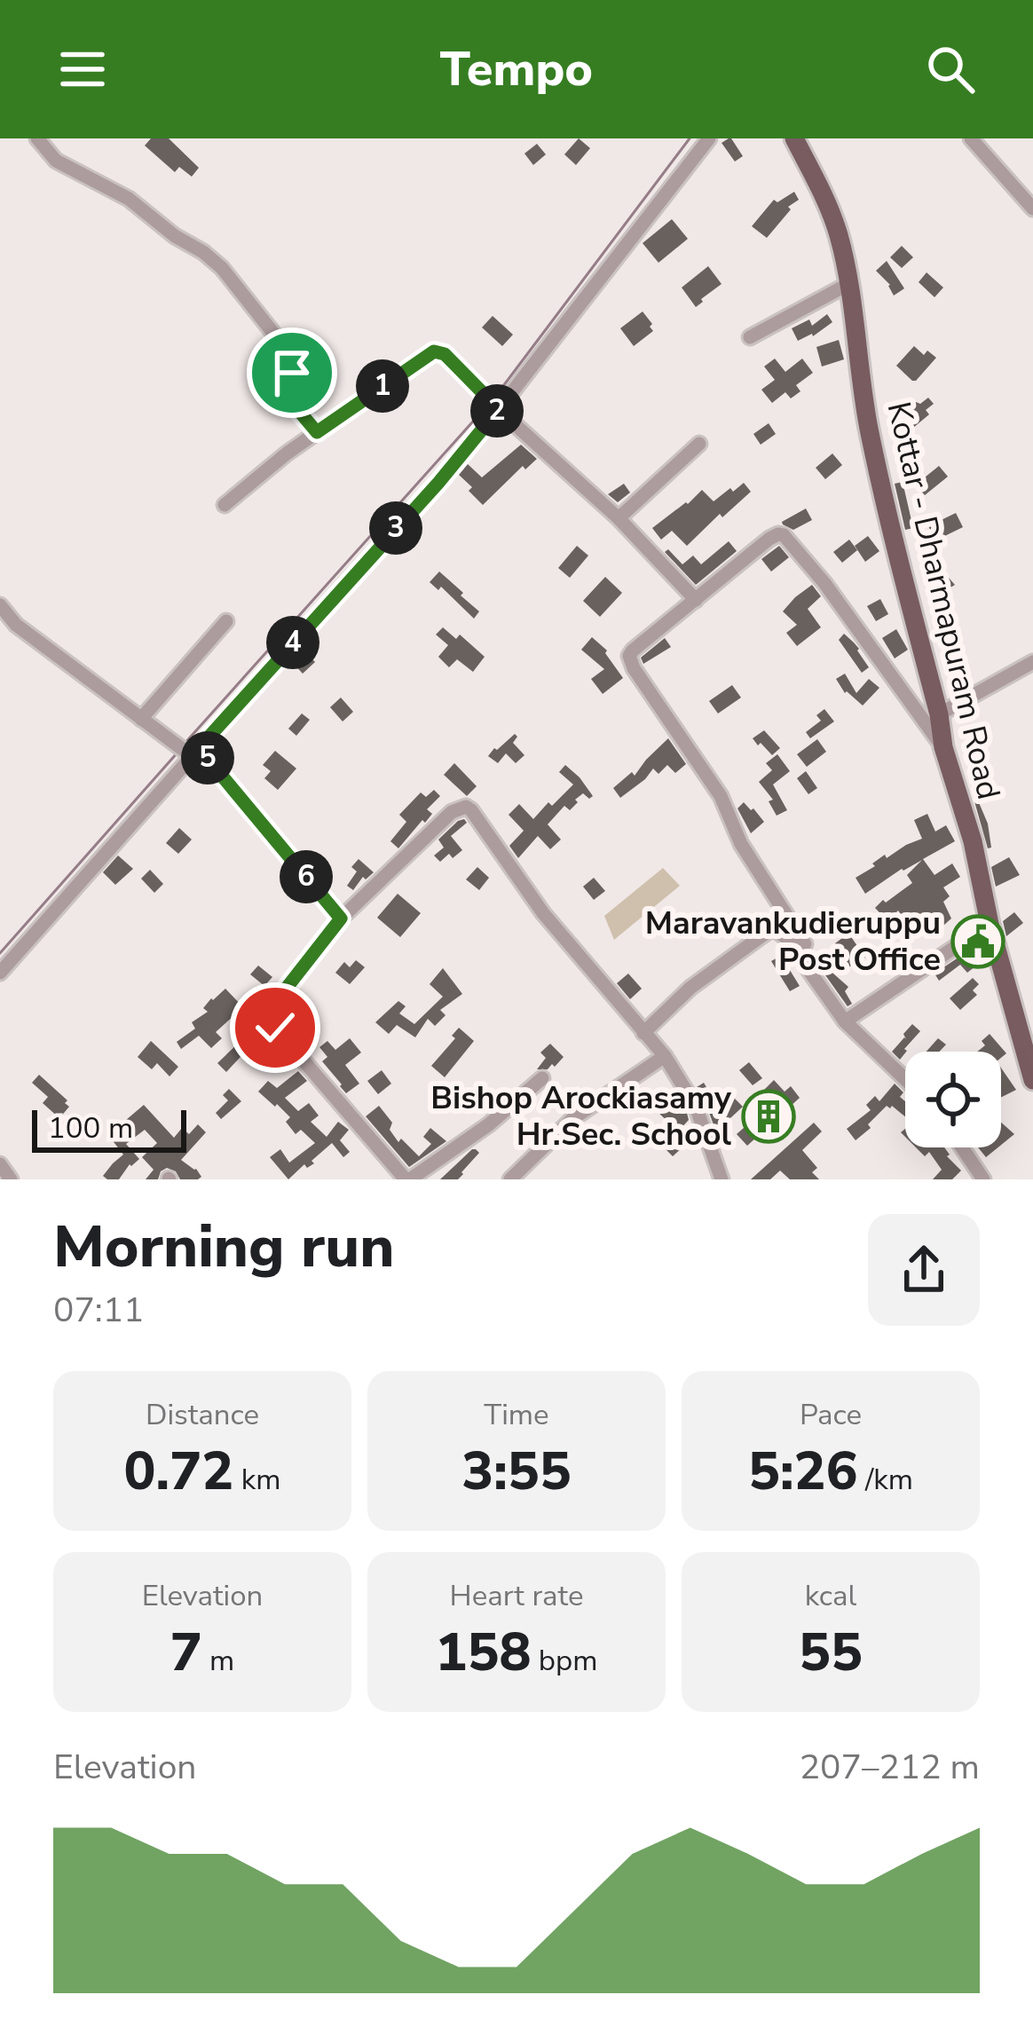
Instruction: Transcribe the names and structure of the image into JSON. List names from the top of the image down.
{
  "streets": {
    "main road": ["Kottar - Dharmapuram Road"]
  },
  "places": {
    "public building": ["Maravankudieruppu Post Office"],
    "building": ["Bishop Arockiasamy Hr.Sec. School"]
  },
  "scale_bar": "100 m",
  "page": {
    "header": "Tempo",
    "pins": [
      "1",
      "2",
      "3",
      "4",
      "5",
      "6"
    ],
    "scale": "100 m",
    "heading": ["Morning run", "07:11"],
    "stats": [
      ["Distance", "0.72 km"],
      ["Time", "3:55"],
      ["Pace", "5:26 /km"],
      ["Elevation", "7 m"],
      ["Heart rate", "158 bpm"],
      ["kcal", "55"]
    ],
    "chart": ["Elevation", "207–212 m"]
  }
}
